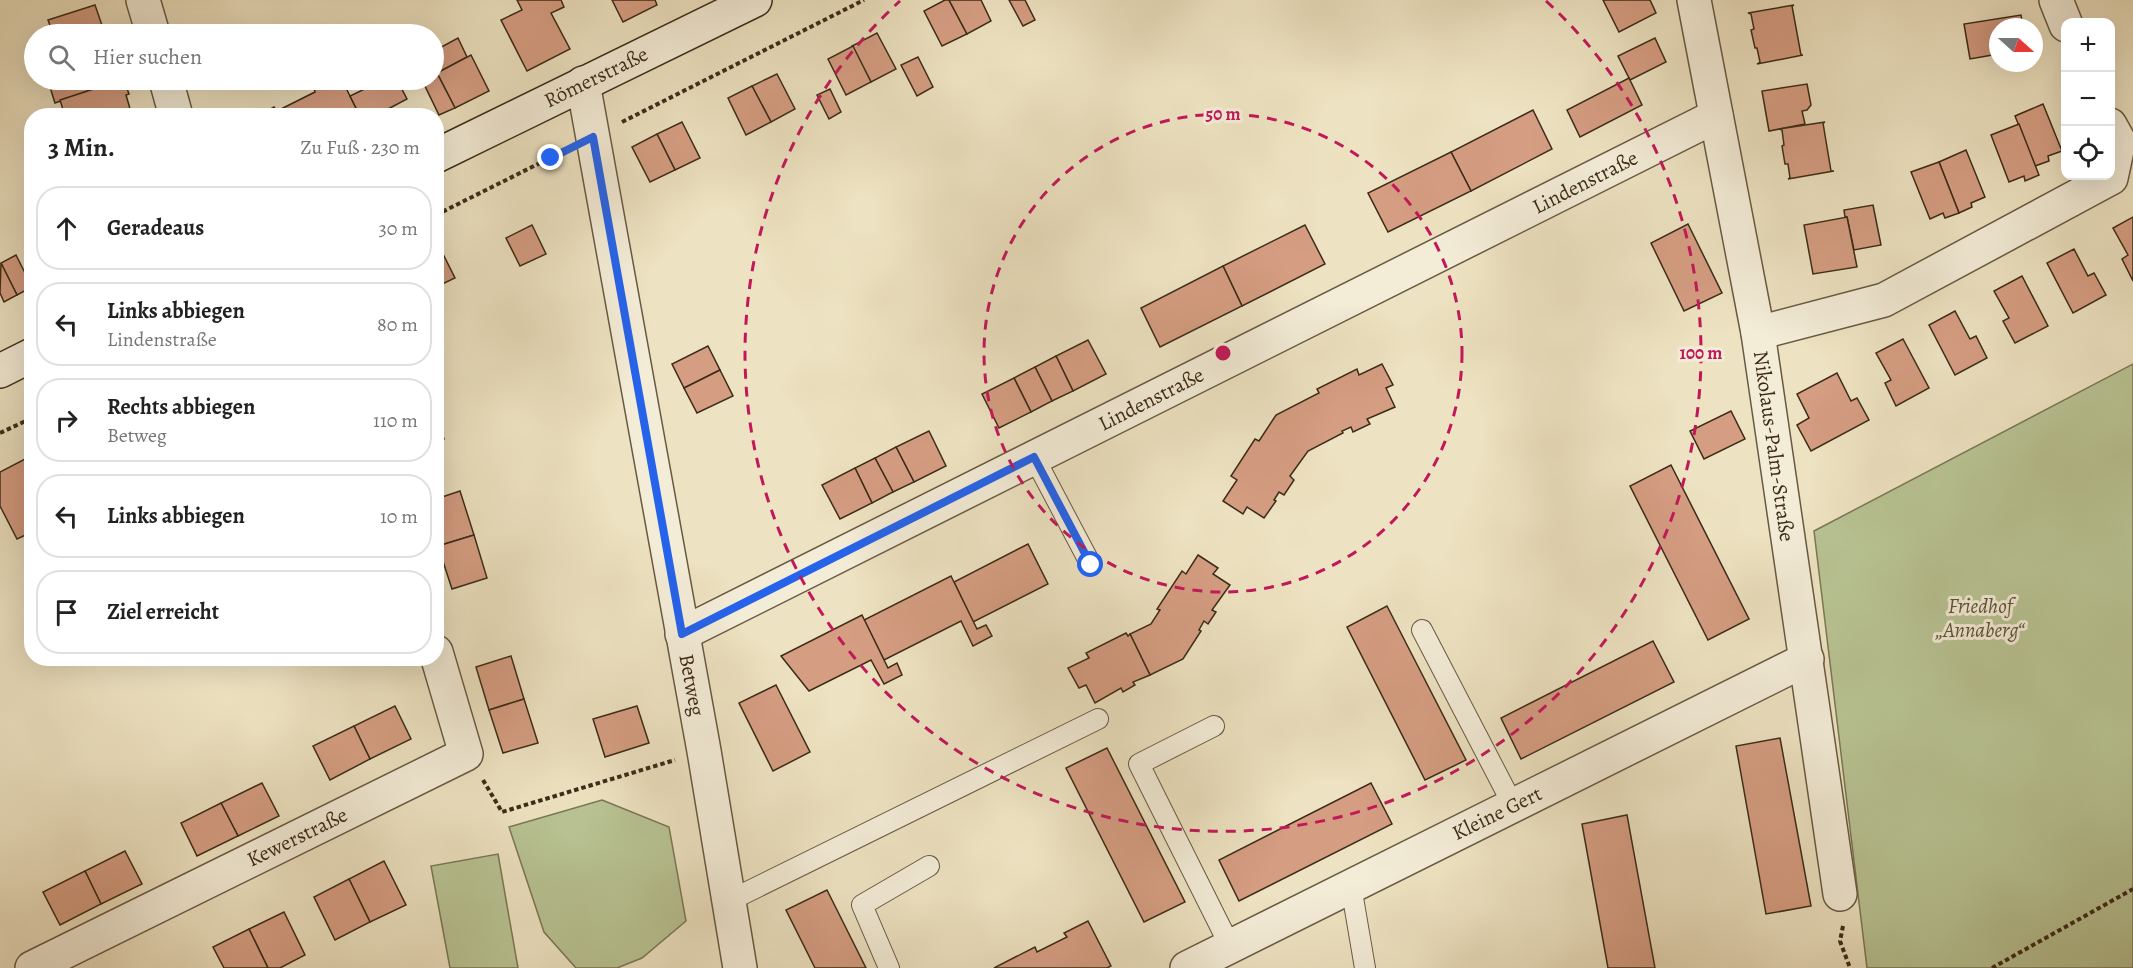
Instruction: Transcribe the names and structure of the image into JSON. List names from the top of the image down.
{
  "streets": {
    "street": [
      "Römerstraße",
      "Lindenstraße",
      "Nikolaus-Palm-Straße",
      "Betweg",
      "Kleine Gert",
      "Kewerstraße"
    ]
  },
  "crossings": [
    ["Römerstraße", "Betweg"],
    ["Lindenstraße", "Nikolaus-Palm-Straße"],
    ["Lindenstraße", "Betweg"],
    ["Nikolaus-Palm-Straße", "Kleine Gert"]
  ],
  "parks": ["Friedhof „Annaberg“"],
  "north": "right",
  "page": {
    "map_buttons": ["+", "−"],
    "search": "Hier suchen",
    "heading": ["3 Min.", "Zu Fuß · 230 m"],
    "list": [
      ["Geradeaus", "30 m"],
      ["Links abbiegen", "Lindenstraße", "80 m"],
      ["Rechts abbiegen", "Betweg", "110 m"],
      ["Links abbiegen", "10 m"],
      "Ziel erreicht"
    ]
  },
  "rings": ["50 m", "100 m"]
}
